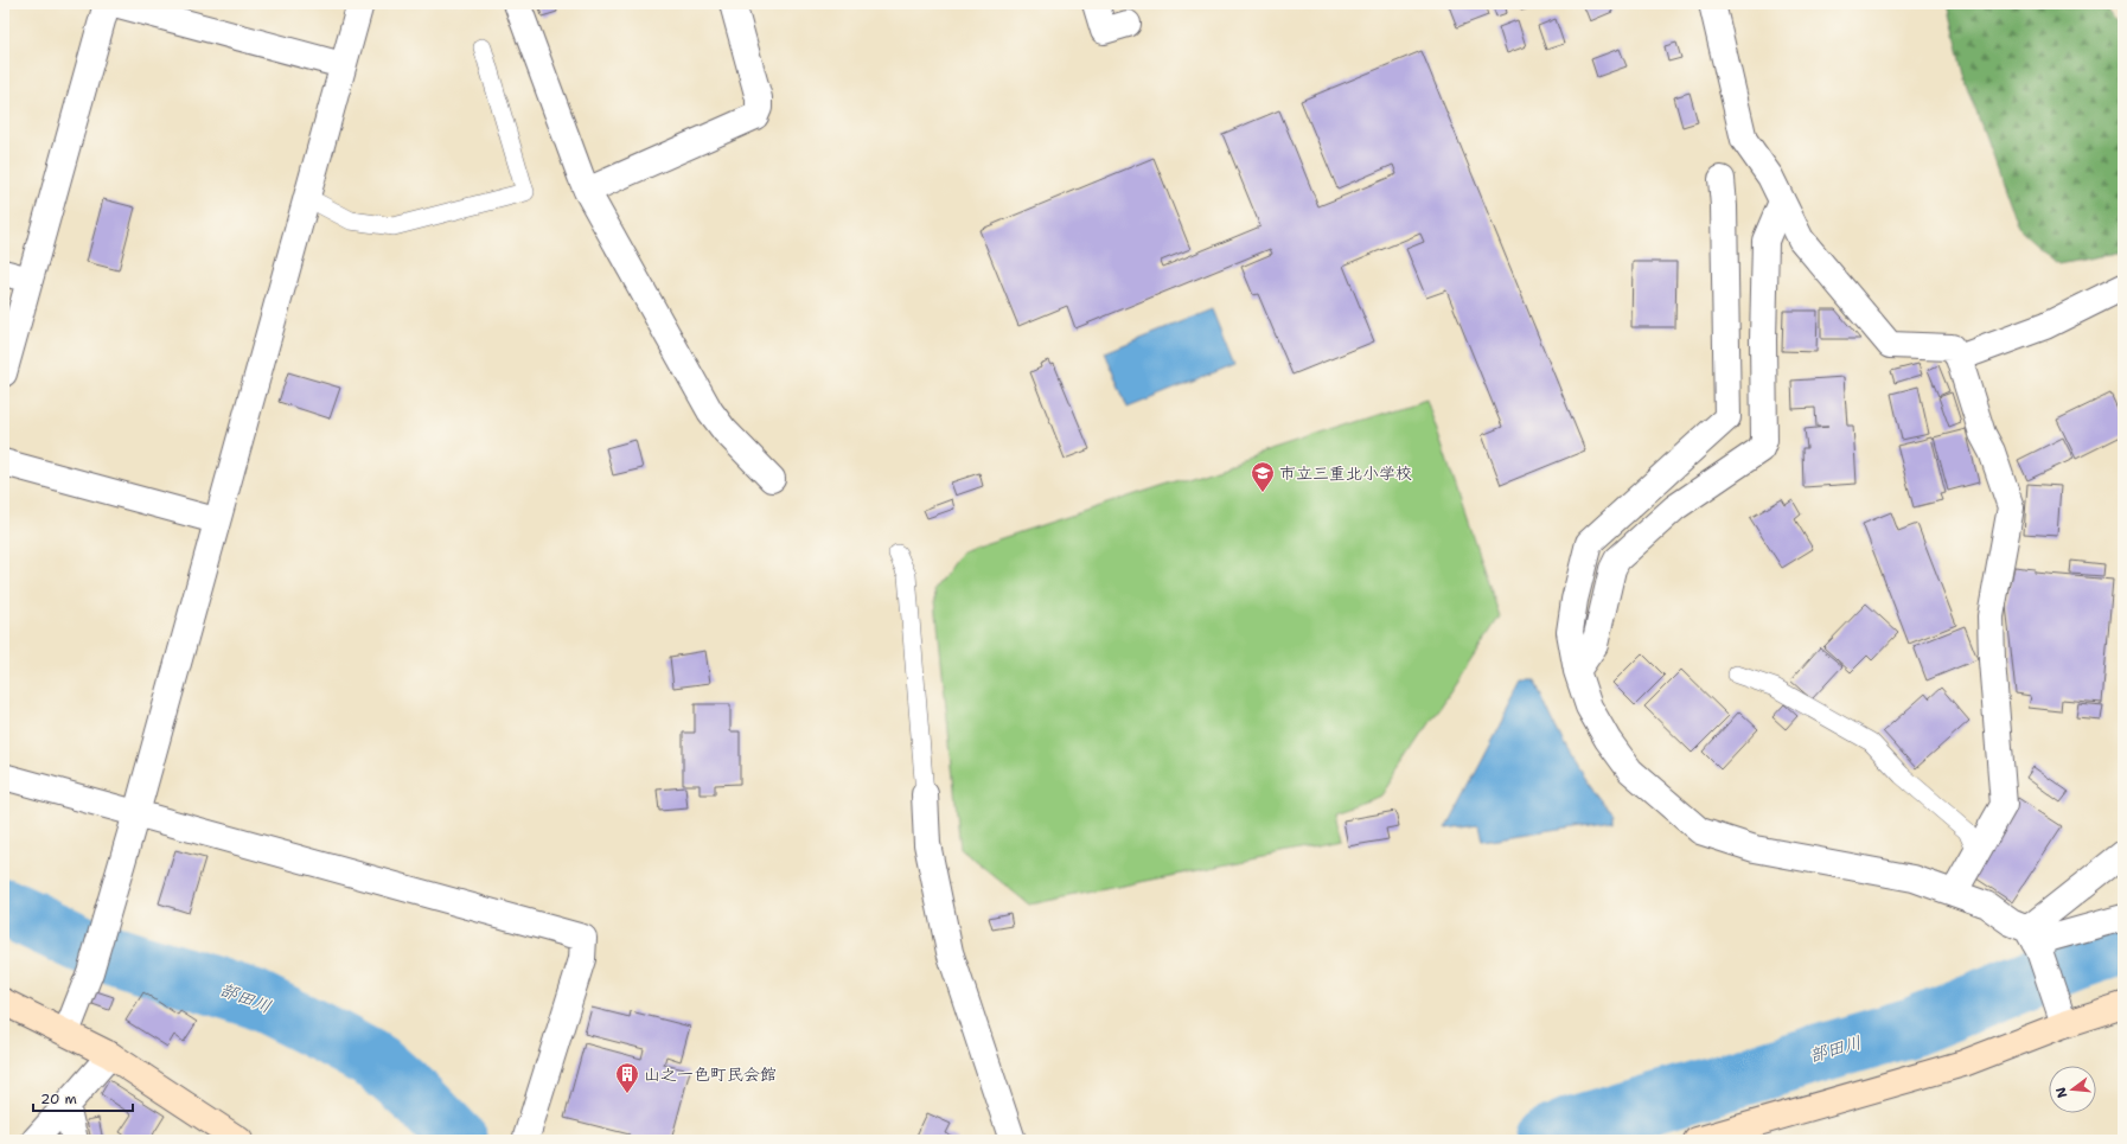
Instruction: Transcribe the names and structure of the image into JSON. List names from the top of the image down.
{
  "water": ["部田川"],
  "places": {
    "school or university": ["市立三重北小学校"],
    "building": ["山之一色町民会館"]
  },
  "scale_bar": "20 m",
  "north": "left"
}
